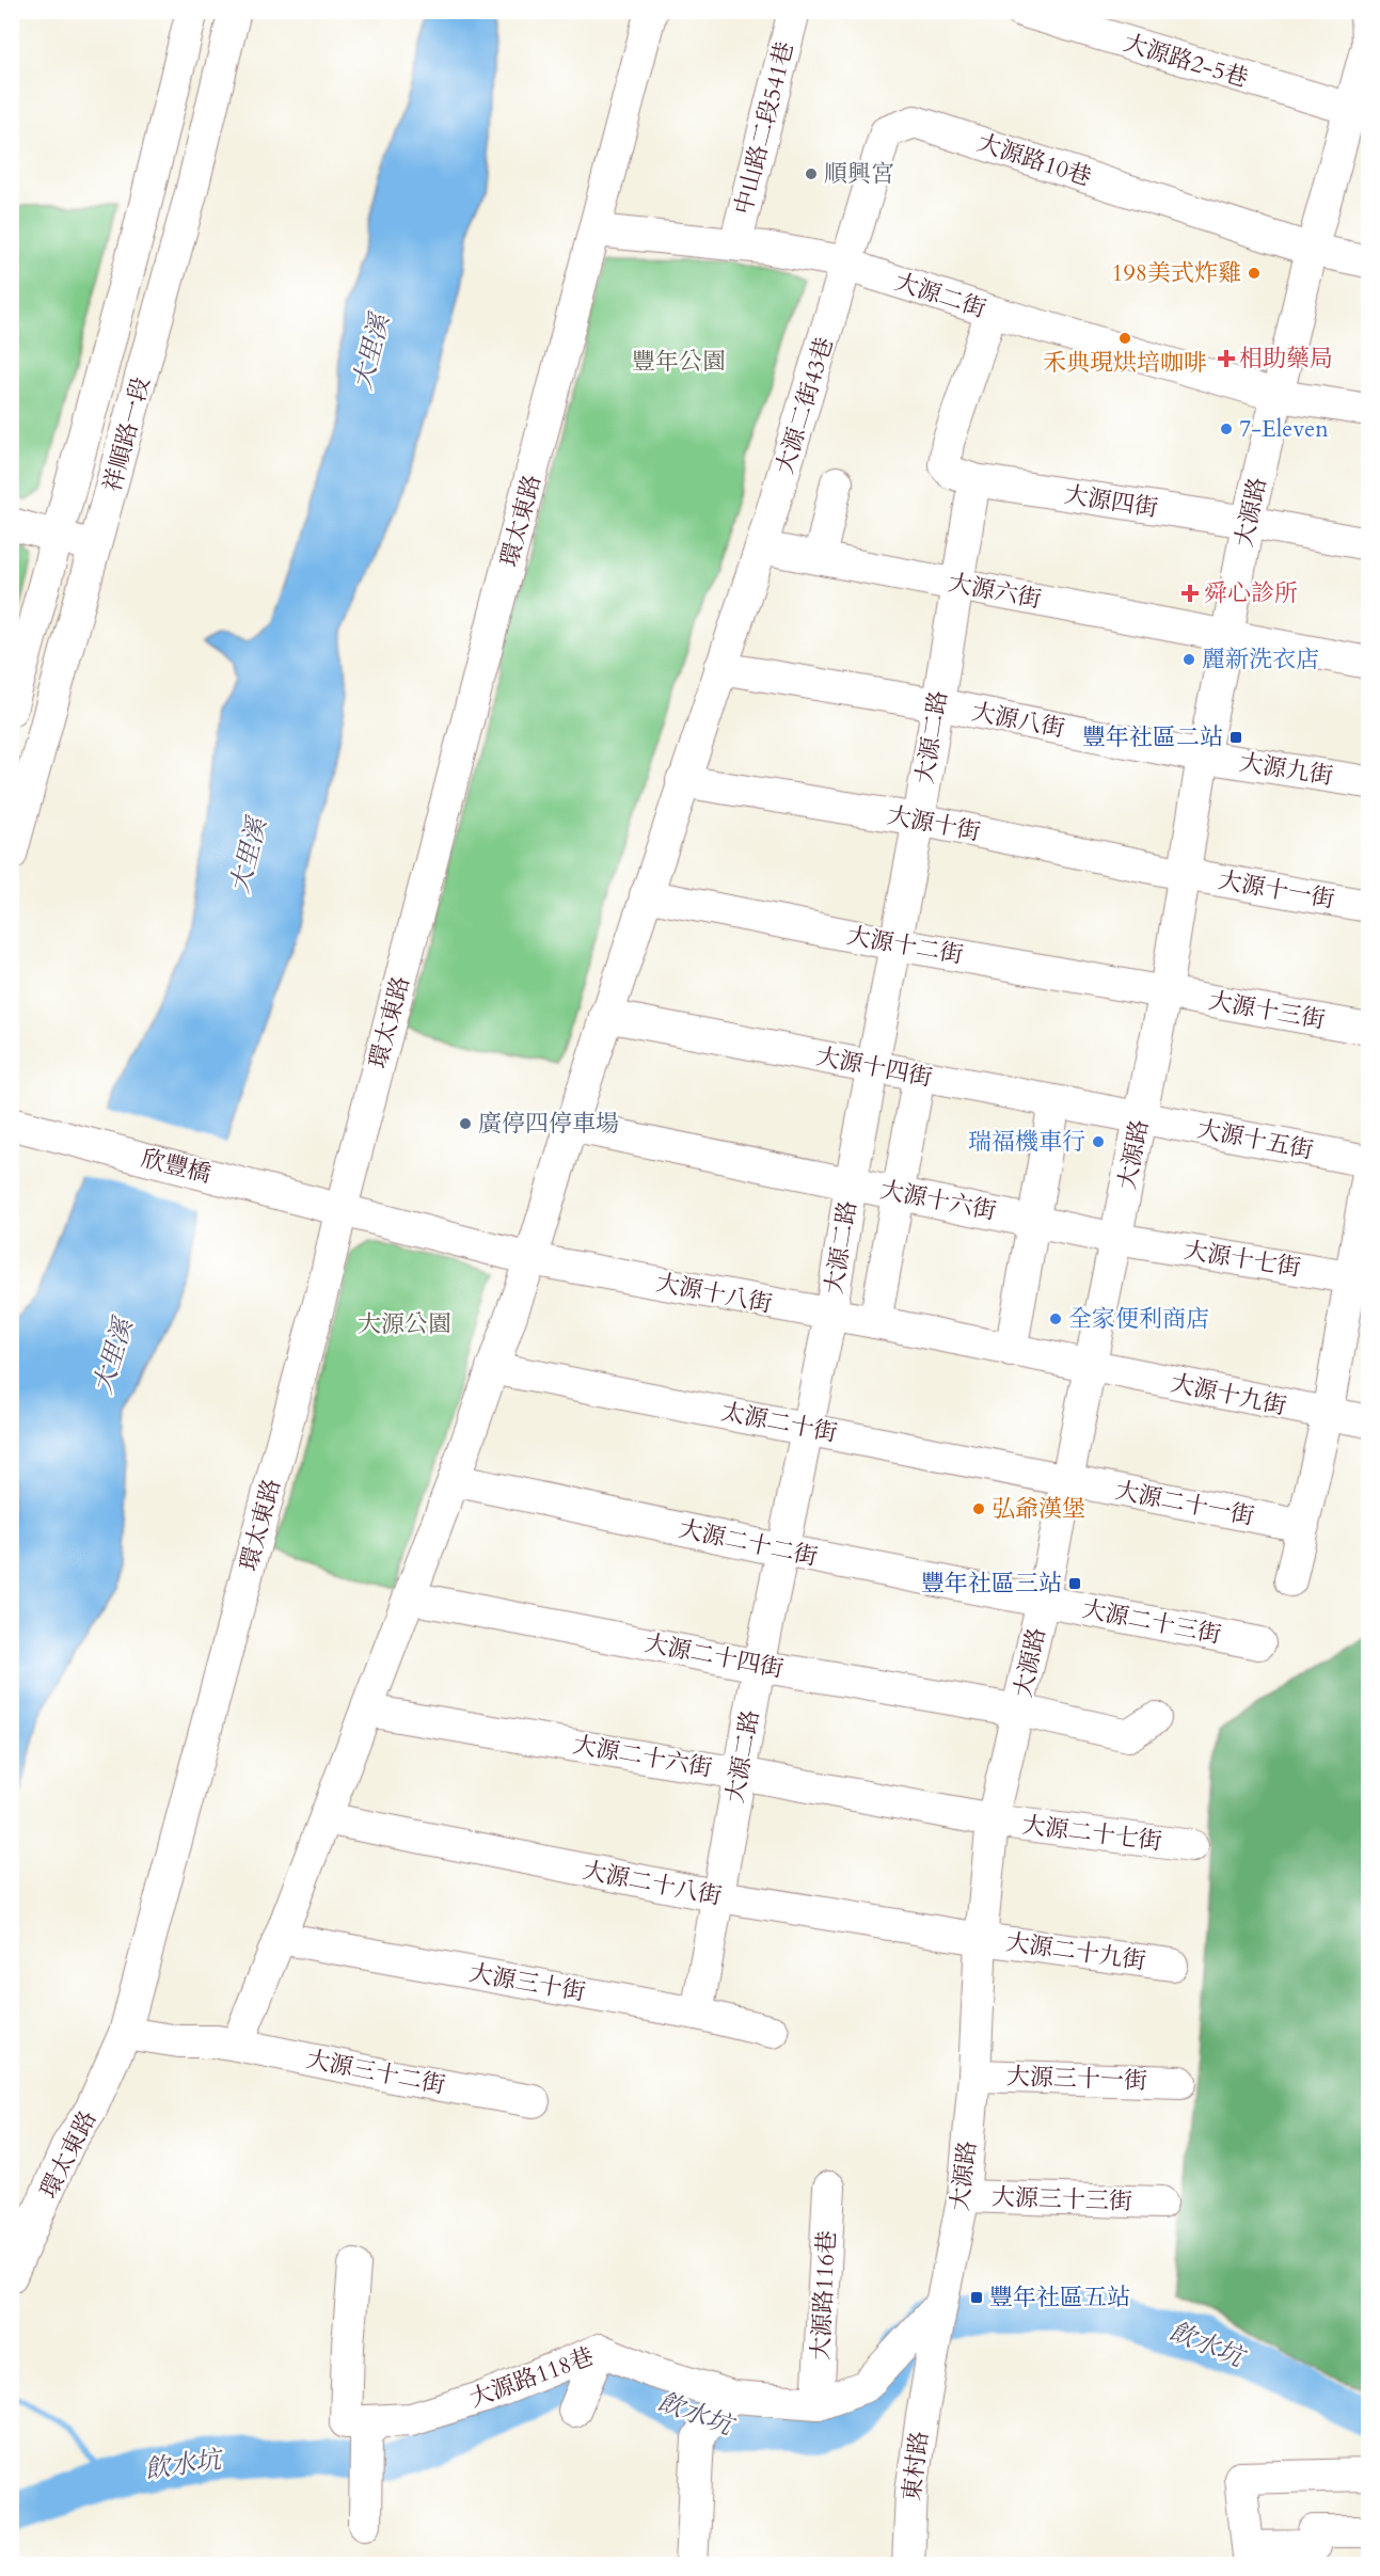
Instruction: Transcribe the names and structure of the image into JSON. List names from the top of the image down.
{
  "streets": {
    "street": [
      "大源路2-5巷",
      "中山路二段541巷",
      "大源路10巷",
      "大源二街",
      "大源二街43巷",
      "祥順路一段",
      "大源四街",
      "大源路",
      "環太東路",
      "大源六街",
      "大源八街",
      "大源二路",
      "大源九街",
      "大源十街",
      "大源十一街",
      "大源十二街",
      "大源十三街",
      "大源十四街",
      "大源十五街",
      "欣豐橋",
      "大源十六街",
      "大源十七街",
      "大源十八街",
      "大源十九街",
      "太源二十街",
      "大源二十一街",
      "大源二十二街",
      "大源二十三街",
      "大源二十四街",
      "大源二十六街",
      "大源二十七街",
      "大源二十八街",
      "大源二十九街",
      "大源三十街",
      "大源三十二街",
      "大源三十一街",
      "大源三十三街",
      "大源路116巷",
      "大源路118巷",
      "東村路"
    ]
  },
  "crossings": [
    ["大源路2-5巷", "大源路"],
    ["中山路二段541巷", "大源二街"],
    ["大源路10巷", "大源二街"],
    ["大源路10巷", "大源二街43巷"],
    ["大源路10巷", "大源路"],
    ["大源二街", "大源二街43巷"],
    ["大源二街", "大源四街"],
    ["大源二街", "大源路"],
    ["大源二街", "環太東路"],
    ["大源二街43巷", "大源六街"],
    ["大源二街43巷", "大源八街"],
    ["大源二街43巷", "大源十街"],
    ["大源二街43巷", "大源十二街"],
    ["大源二街43巷", "大源十四街"],
    ["大源二街43巷", "大源十六街"],
    ["大源二街43巷", "大源十八街"],
    ["大源二街43巷", "太源二十街"],
    ["大源二街43巷", "大源二十二街"],
    ["大源二街43巷", "大源二十四街"],
    ["大源二街43巷", "大源二十六街"],
    ["大源二街43巷", "大源二十八街"],
    ["大源二街43巷", "大源三十街"],
    ["大源二街43巷", "大源三十二街"],
    ["大源四街", "大源路"],
    ["大源四街", "大源二路"],
    ["大源路", "大源六街"],
    ["大源路", "大源八街"],
    ["大源路", "大源九街"],
    ["大源路", "大源十街"],
    ["大源路", "大源十一街"],
    ["大源路", "大源十二街"],
    ["大源路", "大源十三街"],
    ["大源路", "大源十四街"],
    ["大源路", "大源十五街"],
    ["大源路", "大源十六街"],
    ["大源路", "大源十七街"],
    ["大源路", "大源十八街"],
    ["大源路", "大源十九街"],
    ["大源路", "太源二十街"],
    ["大源路", "大源二十一街"],
    ["大源路", "大源二十二街"],
    ["大源路", "大源二十三街"],
    ["大源路", "大源二十四街"],
    ["大源路", "大源二十六街"],
    ["大源路", "大源二十七街"],
    ["大源路", "大源二十八街"],
    ["大源路", "大源二十九街"],
    ["大源路", "大源三十一街"],
    ["大源路", "大源三十三街"],
    ["大源路", "大源路118巷"],
    ["大源路", "東村路"],
    ["環太東路", "欣豐橋"],
    ["環太東路", "大源十八街"],
    ["大源六街", "大源二路"],
    ["大源八街", "大源二路"],
    ["大源八街", "大源九街"],
    ["大源二路", "大源十街"],
    ["大源二路", "大源十二街"],
    ["大源二路", "大源十四街"],
    ["大源二路", "大源十六街"],
    ["大源二路", "大源十八街"],
    ["大源二路", "太源二十街"],
    ["大源二路", "大源二十二街"],
    ["大源二路", "大源二十四街"],
    ["大源二路", "大源二十六街"],
    ["大源二路", "大源二十八街"],
    ["大源二路", "大源三十街"],
    ["大源十街", "大源十一街"],
    ["大源十二街", "大源十三街"],
    ["大源十四街", "大源十五街"],
    ["欣豐橋", "大源十八街"],
    ["大源十六街", "大源十七街"],
    ["大源十八街", "大源十九街"],
    ["太源二十街", "大源二十一街"],
    ["大源二十二街", "大源二十三街"],
    ["大源二十六街", "大源二十七街"],
    ["大源二十八街", "大源二十九街"],
    ["大源路116巷", "大源路118巷"]
  ],
  "water": ["大里溪", "飲水坑"],
  "parks": ["豐年公園", "大源公園"],
  "places": {
    "other": [
      "順興宮",
      "198美式炸雞",
      "禾典現烘培咖啡",
      "7-Eleven",
      "麗新洗衣店",
      "廣停四停車場",
      "瑞福機車行",
      "全家便利商店",
      "弘爺漢堡"
    ],
    "health": ["相助藥局", "舜心診所"],
    "transit": ["豐年社區二站", "豐年社區三站", "豐年社區五站"]
  }
}
